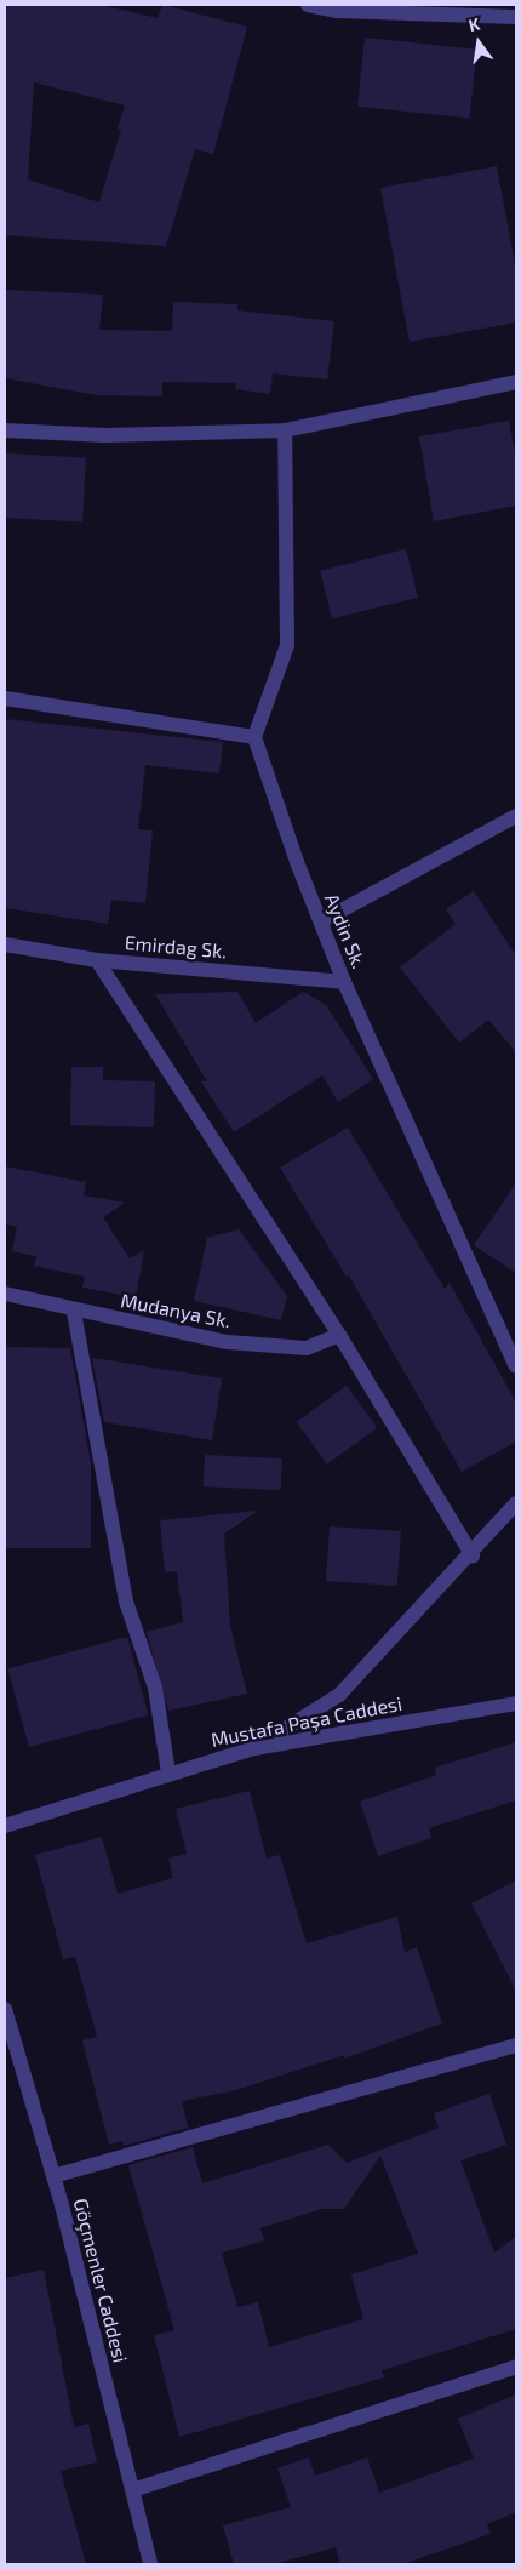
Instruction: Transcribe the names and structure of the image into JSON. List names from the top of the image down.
{
  "streets": {
    "street": [
      "Aydin Sk.",
      "Emirdag Sk.",
      "Mudanya Sk.",
      "Mustafa Paşa Caddesi",
      "Göçmenler Caddesi"
    ]
  },
  "crossings": [
    ["Aydin Sk.", "Emirdag Sk."]
  ],
  "north": "top"
}
